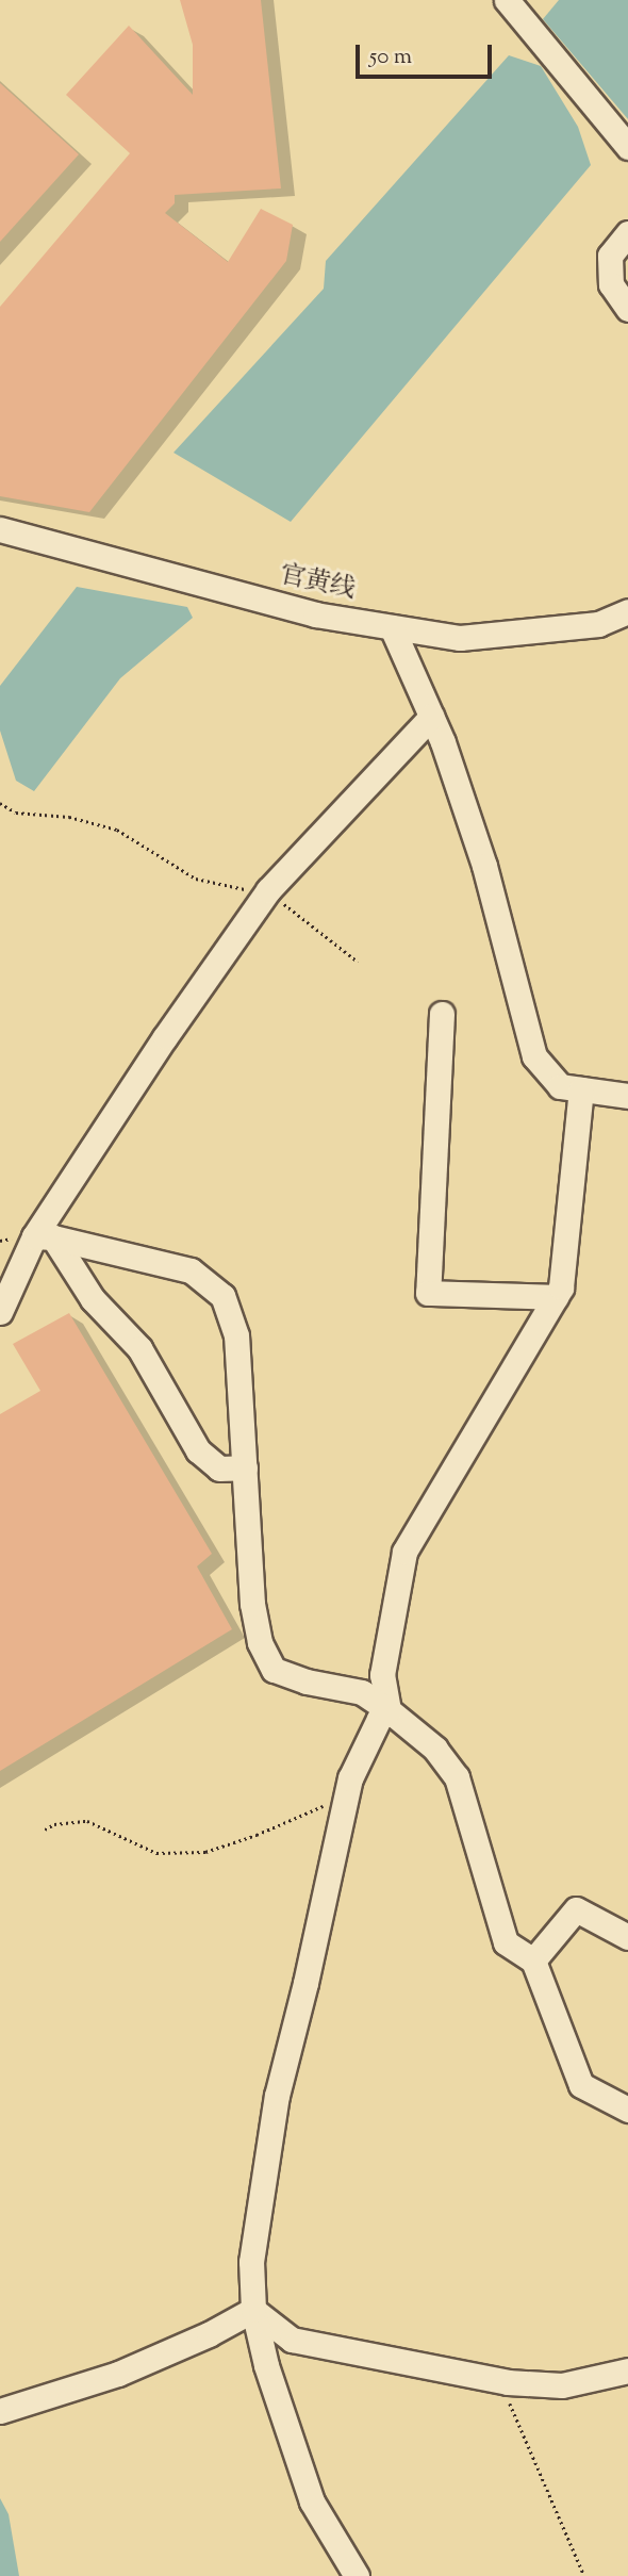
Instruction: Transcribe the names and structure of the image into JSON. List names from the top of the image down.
{
  "streets": {
    "street": ["官黄线"]
  },
  "scale_bar": "50 m"
}
